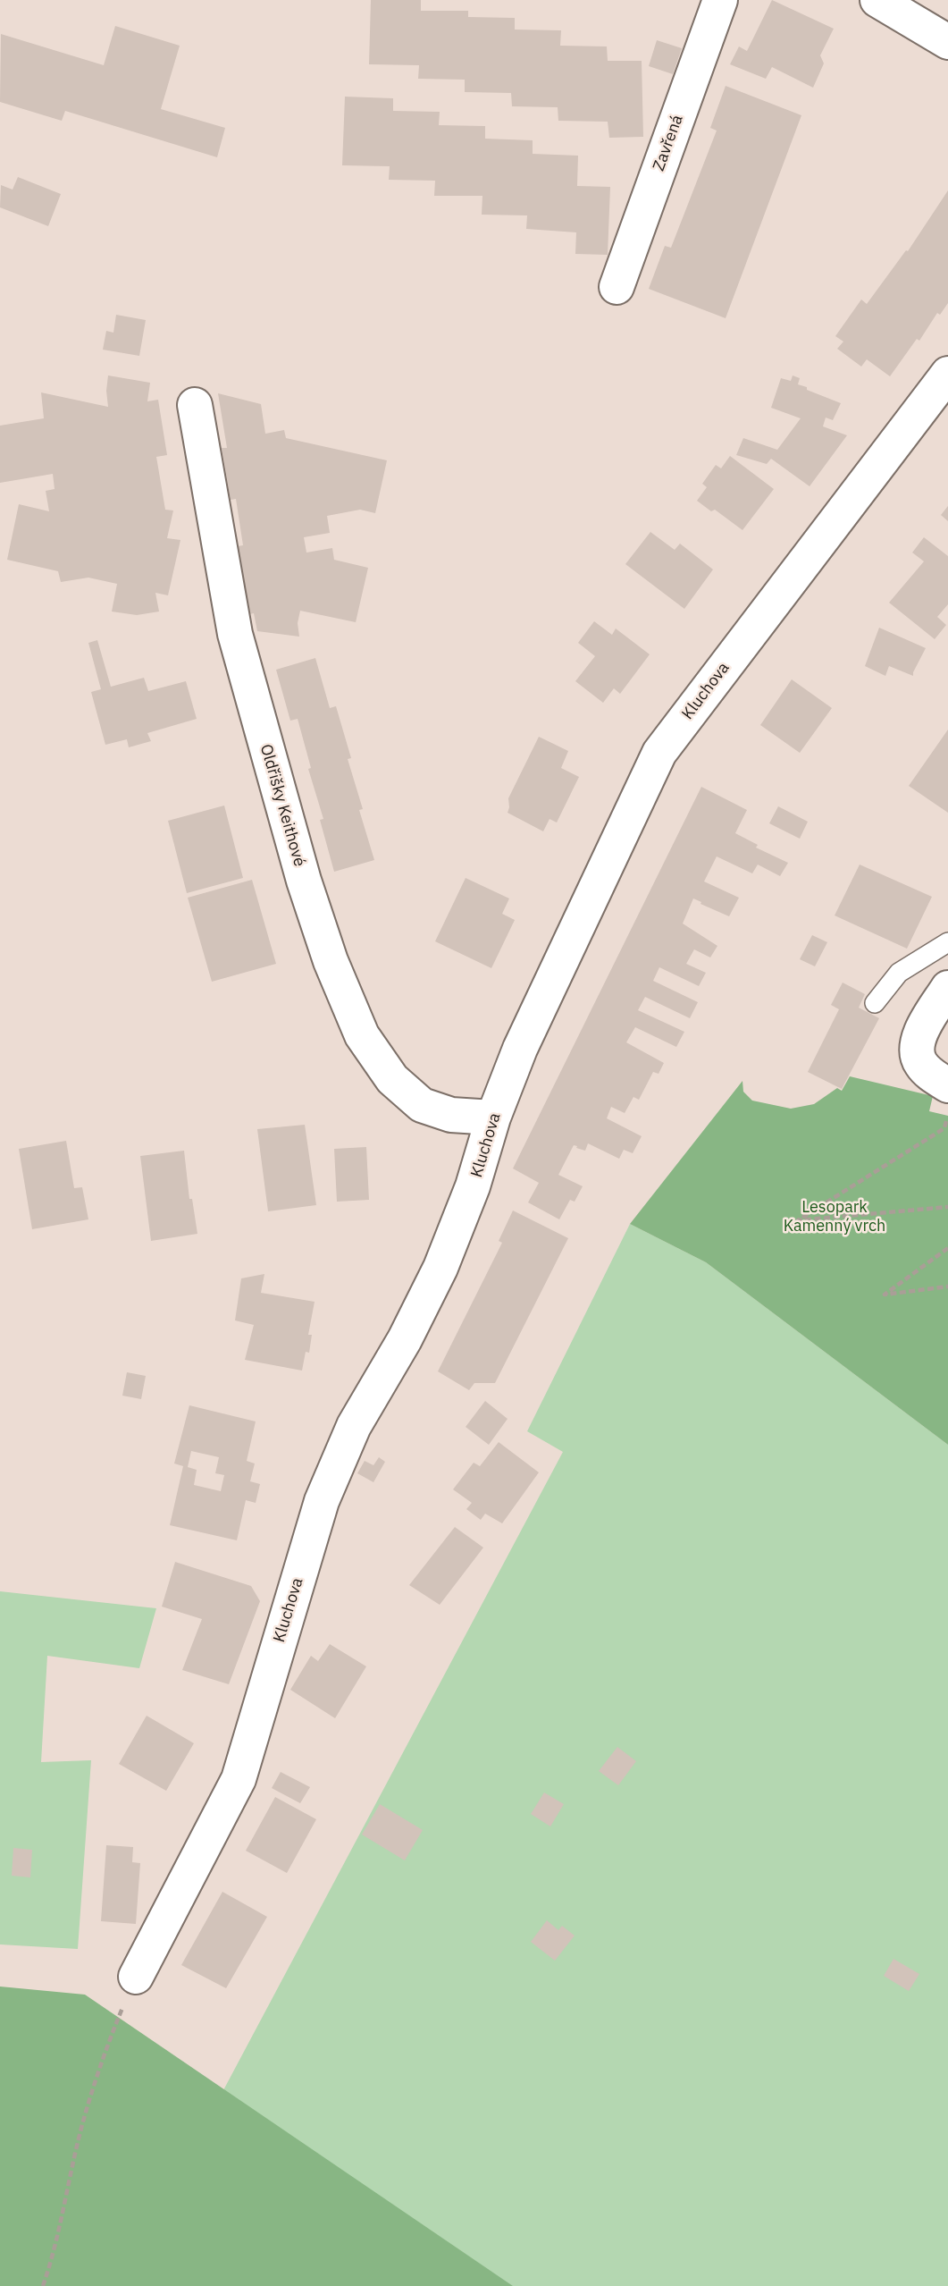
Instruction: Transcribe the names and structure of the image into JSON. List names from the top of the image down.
{
  "streets": {
    "street": ["Zavřená", "Kluchova", "Oldřišky Keithové"]
  },
  "crossings": [
    ["Kluchova", "Oldřišky Keithové"]
  ],
  "parks": ["Lesopark Kamenný vrch"]
}
